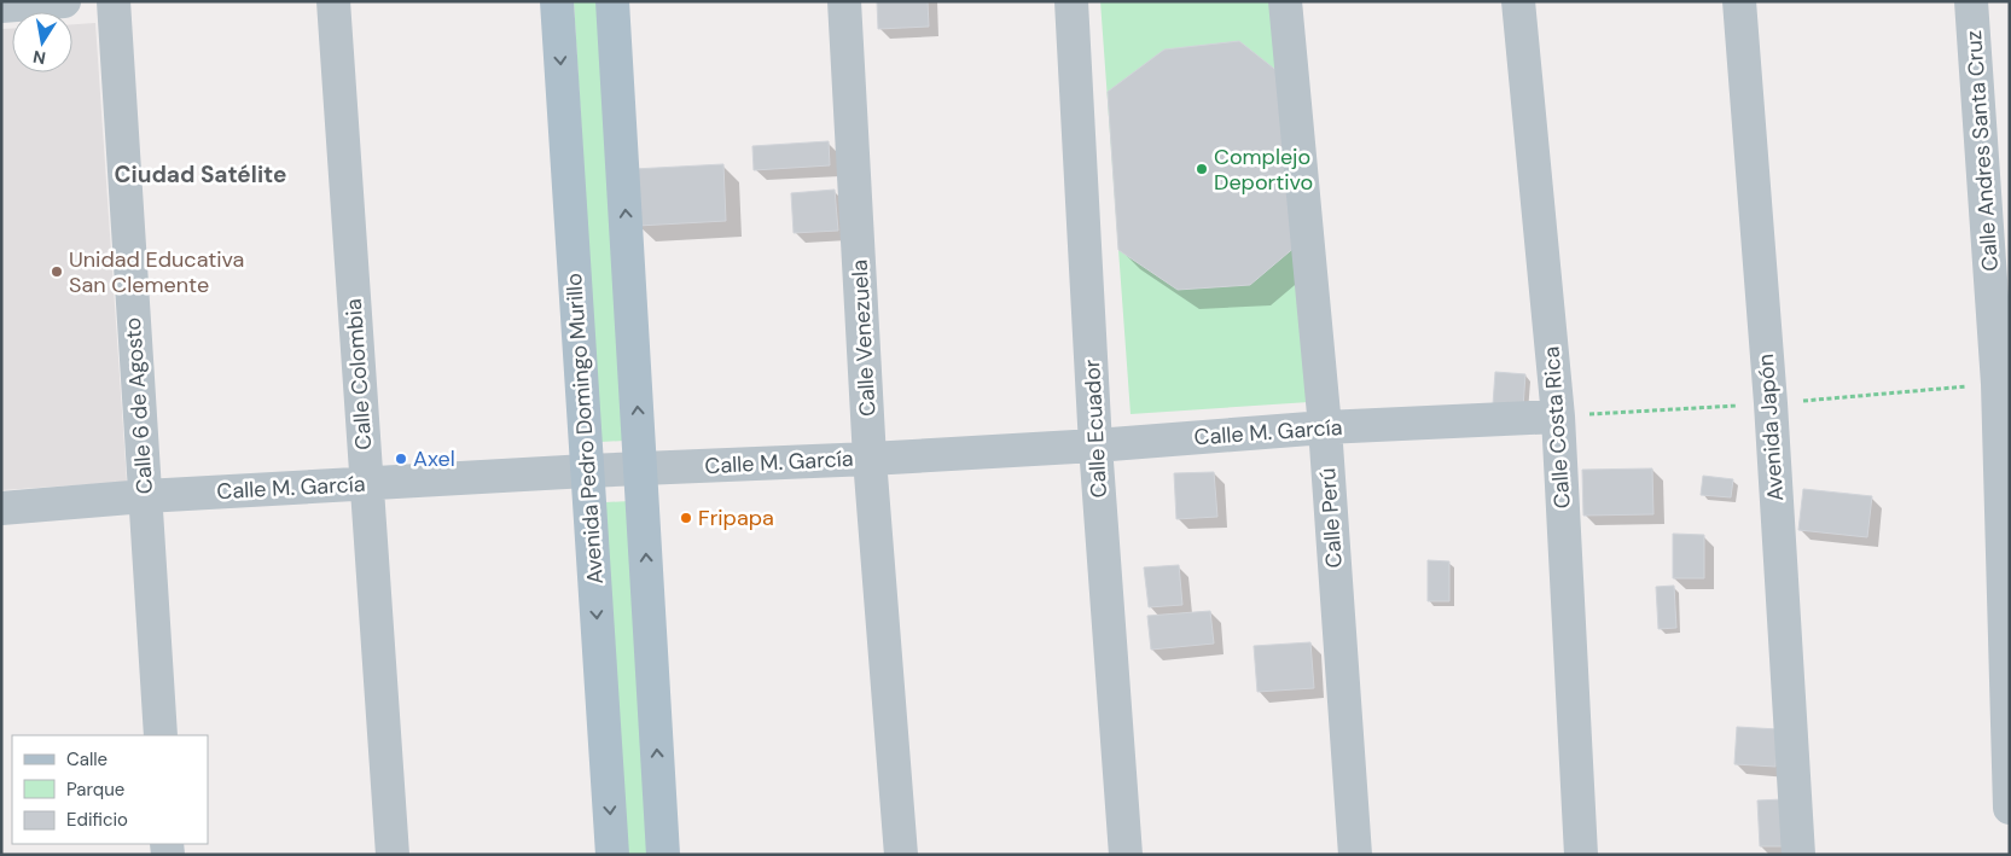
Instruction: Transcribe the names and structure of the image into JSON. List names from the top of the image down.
{
  "streets": {
    "main road": ["Avenida Pedro Domingo Murillo"],
    "street": [
      "Calle Andres Santa Cruz",
      "Calle Venezuela",
      "Calle Colombia",
      "Calle 6 de Agosto",
      "Calle Costa Rica",
      "Avenida Japón",
      "Calle Ecuador",
      "Calle M. García",
      "Calle Perú"
    ]
  },
  "crossings": [
    ["Calle Venezuela", "Calle M. García"],
    ["Calle Colombia", "Calle M. García"],
    ["Calle 6 de Agosto", "Calle M. García"],
    ["Calle Costa Rica", "Calle M. García"],
    ["Avenida Pedro Domingo Murillo", "Calle M. García"],
    ["Calle Ecuador", "Calle M. García"],
    ["Calle M. García", "Calle Perú"]
  ],
  "districts": ["Ciudad Satélite"],
  "places": [
    "Complejo Deportivo",
    "Unidad Educativa San Clemente",
    "Axel",
    "Fripapa"
  ],
  "legend": ["Calle", "Parque", "Edificio"],
  "north": "bottom"
}
